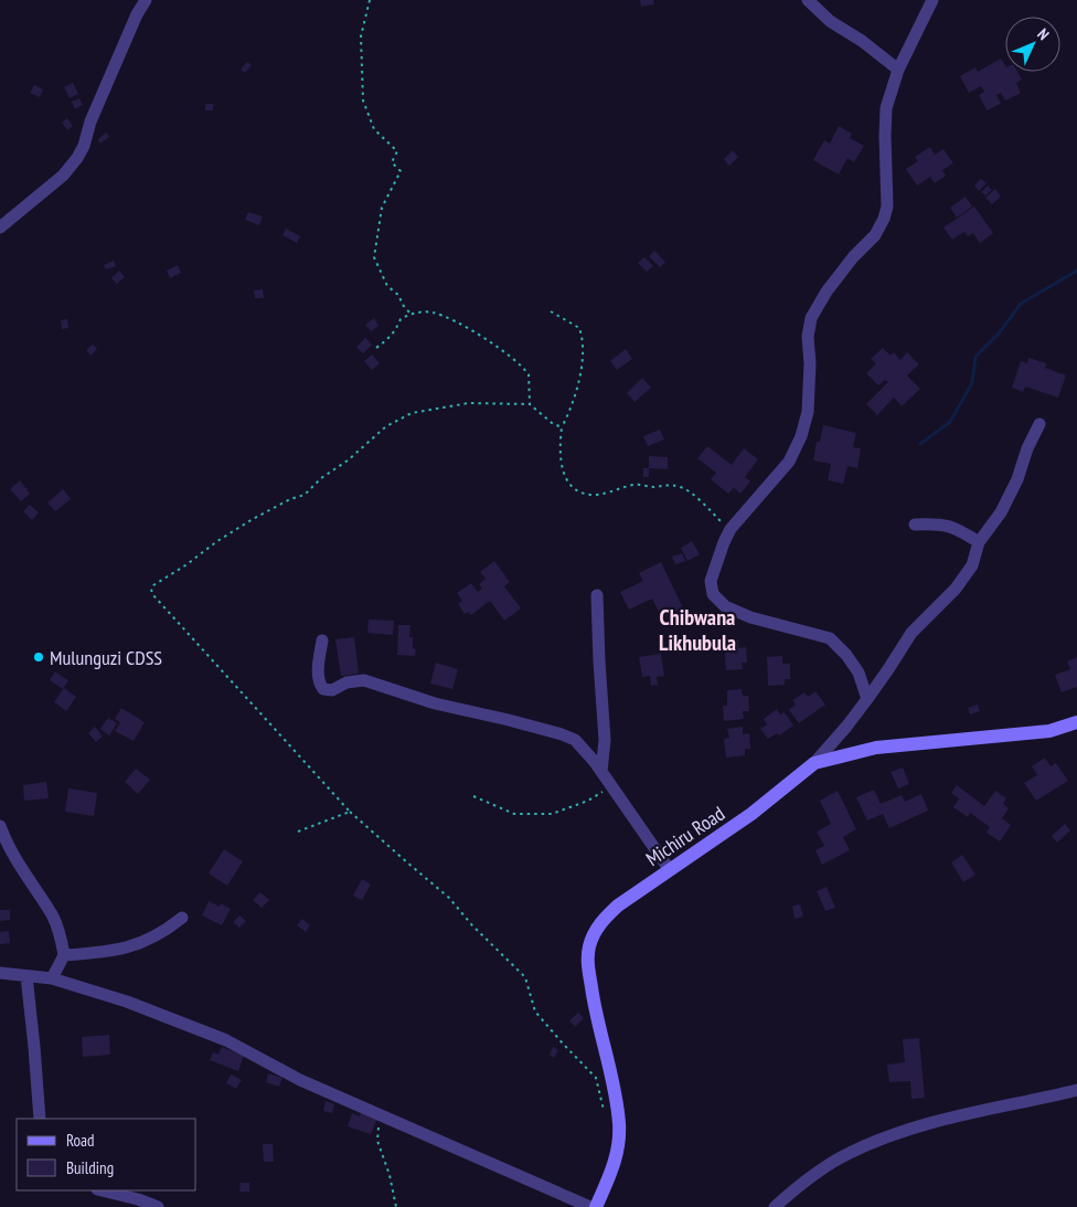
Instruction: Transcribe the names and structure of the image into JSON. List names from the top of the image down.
{
  "streets": {
    "street": ["Michiru Road"]
  },
  "districts": ["Chibwana Likhubula"],
  "places": ["Mulunguzi CDSS"],
  "legend": ["Road", "Building"],
  "north": "top right"
}
